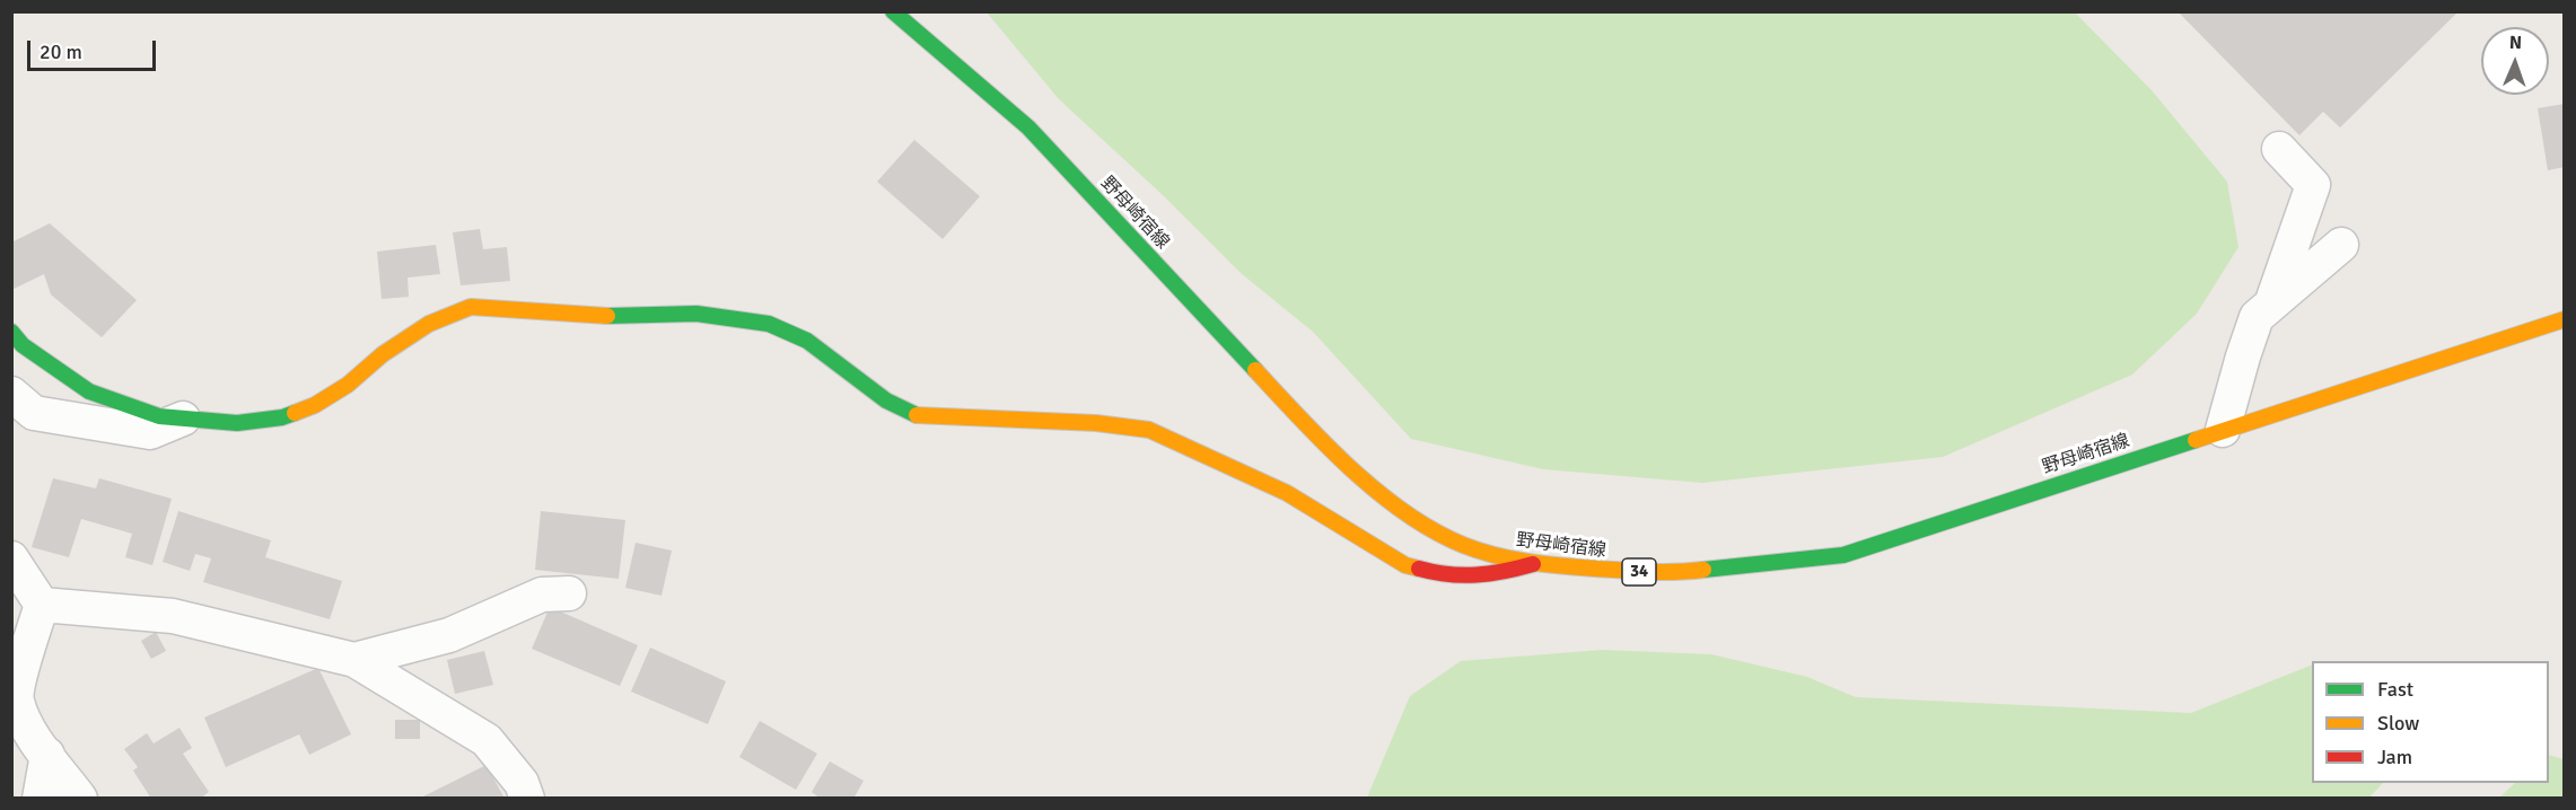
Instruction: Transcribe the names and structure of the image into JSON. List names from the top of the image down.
{
  "streets": {
    "main road": ["野母崎宿線", "34"]
  },
  "legend": ["Fast", "Slow", "Jam"],
  "scale_bar": "20 m",
  "north": "top"
}
